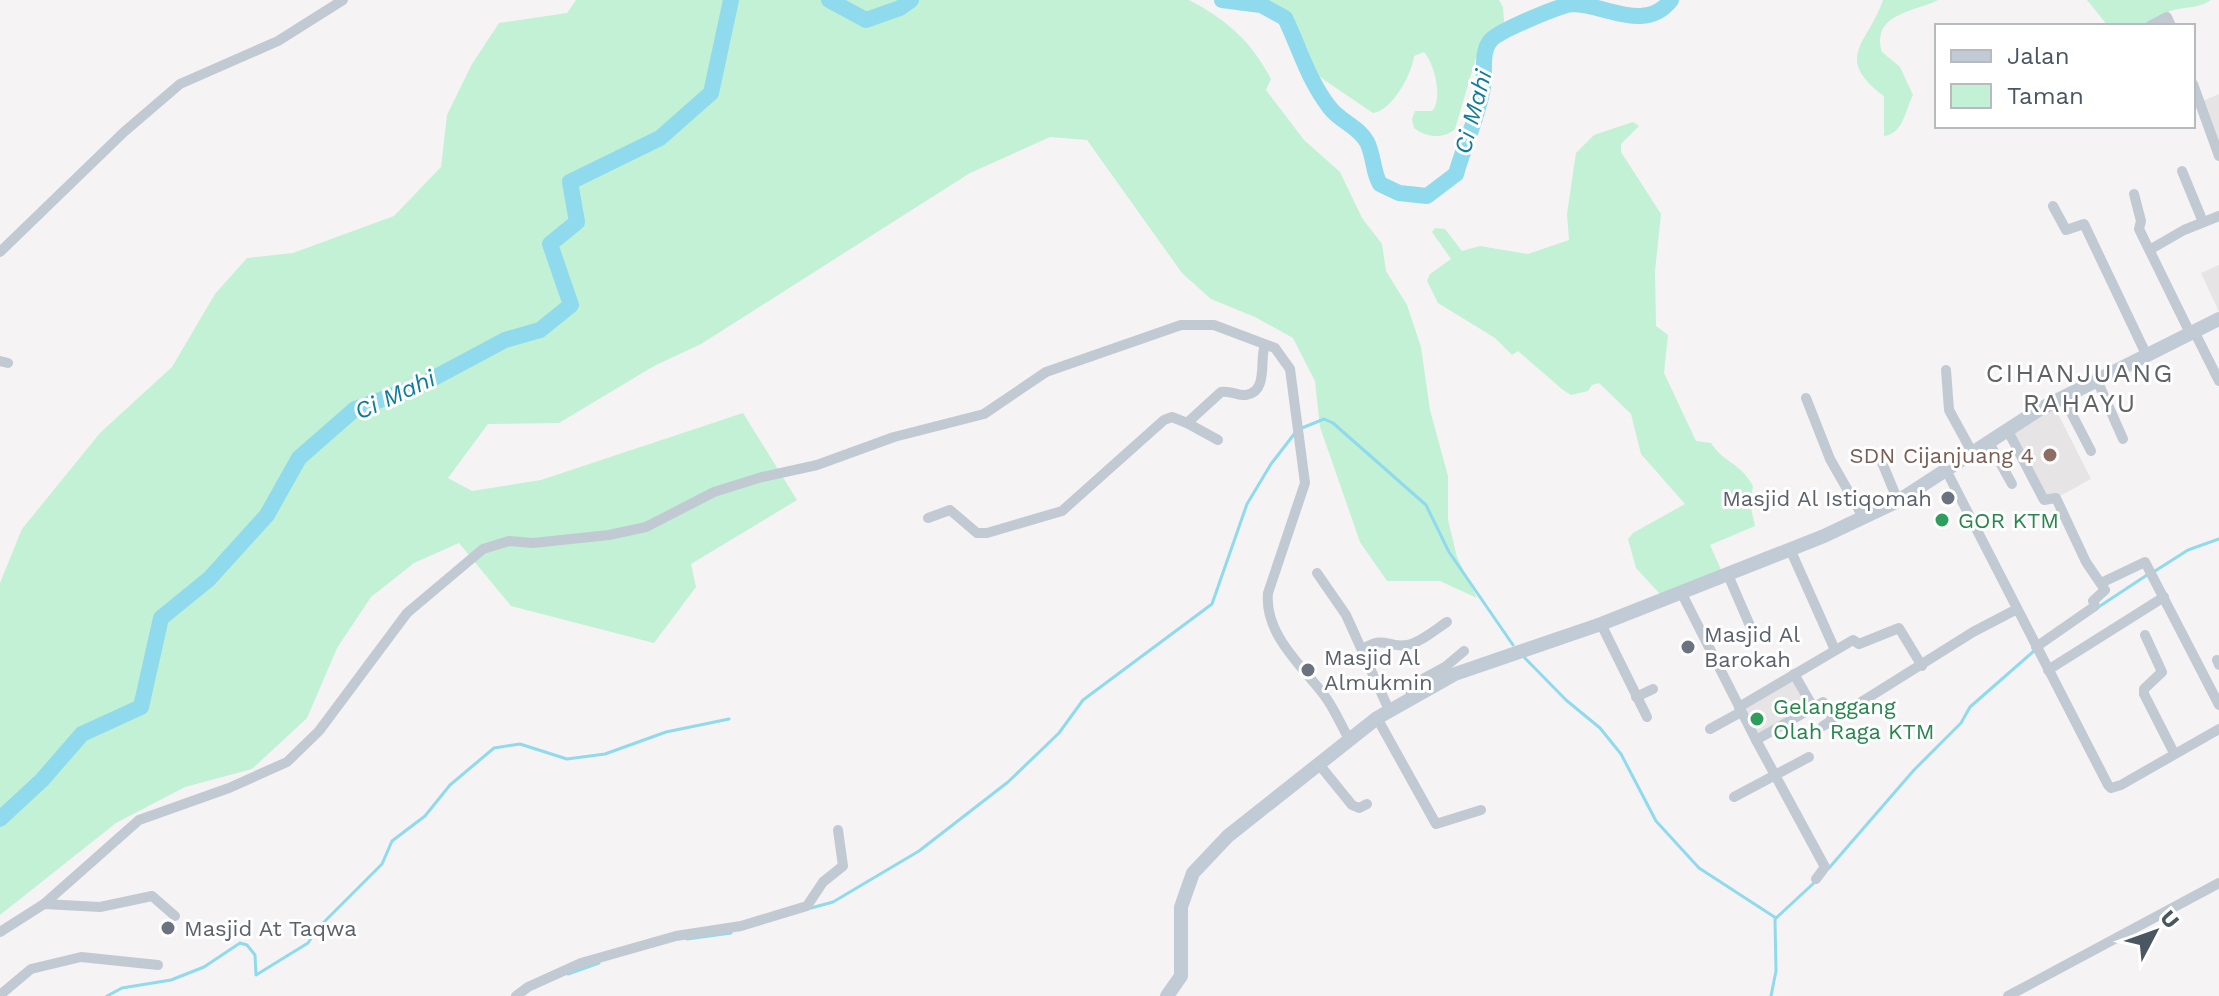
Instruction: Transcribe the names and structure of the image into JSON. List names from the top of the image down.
{
  "districts": ["CIHANJUANG RAHAYU"],
  "water": ["Ci Mahi"],
  "places": [
    "SDN Cijanjuang 4",
    "Masjid Al Istiqomah",
    "GOR KTM",
    "Masjid Al Barokah",
    "Masjid Al Almukmin",
    "Gelanggang Olah Raga KTM",
    "Masjid At Taqwa"
  ],
  "legend": ["Jalan", "Taman"],
  "north": "top right"
}
